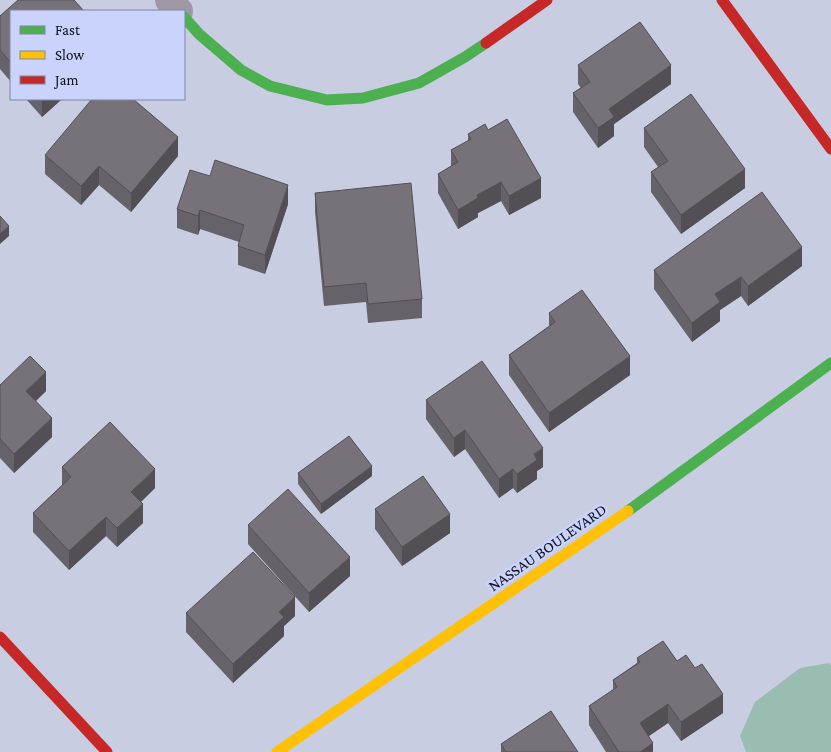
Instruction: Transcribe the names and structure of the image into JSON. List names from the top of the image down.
{
  "streets": {
    "street": ["NASSAU BOULEVARD"]
  },
  "legend": ["Fast", "Slow", "Jam"]
}
